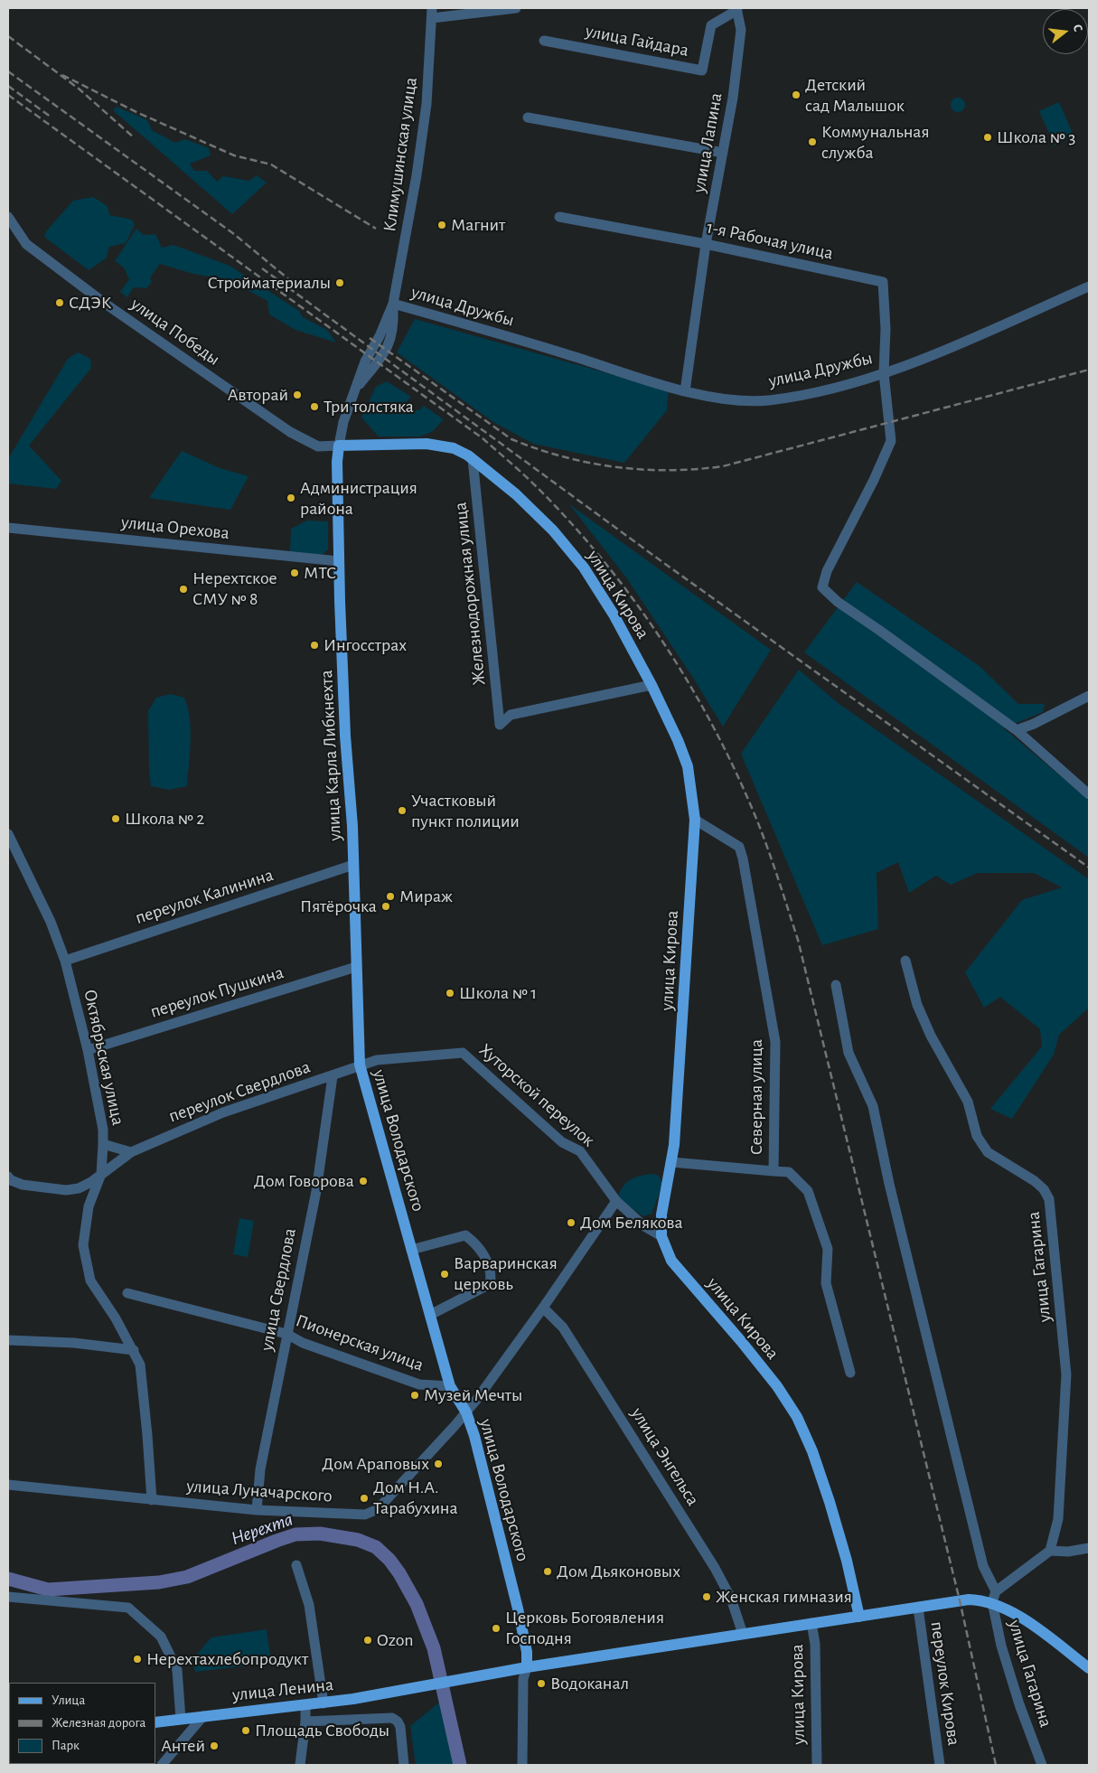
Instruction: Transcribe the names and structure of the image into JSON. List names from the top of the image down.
{
  "streets": {
    "main road": [
      "улица Кирова",
      "улица Карла Либкнехта",
      "улица Володарского",
      "улица Ленина"
    ],
    "street": [
      "улица Гайдара",
      "улица Лапина",
      "Климушинская улица",
      "1-я Рабочая улица",
      "улица Дружбы",
      "улица Победы",
      "улица Орехова",
      "Железнодорожная улица",
      "переулок Калинина",
      "переулок Пушкина",
      "Октябрьская улица",
      "переулок Свердлова",
      "Хуторской переулок",
      "Северная улица",
      "улица Гагарина",
      "улица Свердлова",
      "Пионерская улица",
      "улица Энгельса",
      "улица Луначарского",
      "переулок Кирова"
    ]
  },
  "crossings": [
    ["улица Гайдара", "улица Лапина"],
    ["улица Лапина", "1-я Рабочая улица"],
    ["улица Лапина", "улица Дружбы"],
    ["Климушинская улица", "улица Дружбы"],
    ["Климушинская улица", "улица Победы"],
    ["Климушинская улица", "улица Кирова"],
    ["Климушинская улица", "улица Карла Либкнехта"],
    ["1-я Рабочая улица", "улица Дружбы"],
    ["улица Победы", "улица Кирова"],
    ["улица Победы", "улица Карла Либкнехта"],
    ["улица Орехова", "улица Карла Либкнехта"],
    ["Железнодорожная улица", "улица Кирова"],
    ["улица Кирова", "улица Карла Либкнехта"],
    ["улица Кирова", "Хуторской переулок"],
    ["улица Кирова", "Северная улица"],
    ["улица Карла Либкнехта", "переулок Калинина"],
    ["улица Карла Либкнехта", "переулок Пушкина"],
    ["улица Карла Либкнехта", "переулок Свердлова"],
    ["улица Карла Либкнехта", "Хуторской переулок"],
    ["улица Карла Либкнехта", "улица Володарского"],
    ["переулок Калинина", "Октябрьская улица"],
    ["переулок Пушкина", "Октябрьская улица"],
    ["Октябрьская улица", "переулок Свердлова"],
    ["Октябрьская улица", "улица Луначарского"],
    ["переулок Свердлова", "Хуторской переулок"],
    ["переулок Свердлова", "улица Володарского"],
    ["переулок Свердлова", "улица Свердлова"],
    ["Хуторской переулок", "улица Володарского"],
    ["Хуторской переулок", "улица Луначарского"],
    ["улица Володарского", "Пионерская улица"],
    ["улица Володарского", "улица Луначарского"],
    ["улица Володарского", "улица Ленина"],
    ["улица Свердлова", "Пионерская улица"],
    ["улица Свердлова", "улица Луначарского"],
    ["улица Энгельса", "улица Луначарского"]
  ],
  "water": ["Нерехта"],
  "places": [
    "Детский сад Малышок",
    "Школа № 3",
    "Коммунальная служба",
    "Магнит",
    "Стройматериалы",
    "СДЭК",
    "Авторай",
    "Три толстяка",
    "Администрация района",
    "МТС",
    "Нерехтское СМУ № 8",
    "Ингосстрах",
    "Участковый пункт полиции",
    "Школа № 2",
    "Мираж",
    "Пятёрочка",
    "Школа № 1",
    "Дом Говорова",
    "Дом Белякова",
    "Варваринская церковь",
    "Музей Мечты",
    "Дом Араповых",
    "Дом Н.А. Тарабухина",
    "Дом Дьяконовых",
    "Женская гимназия",
    "Церковь Богоявления Господня",
    "Ozon",
    "Нерехтахлебопродукт",
    "Водоканал",
    "Площадь Свободы",
    "Антей"
  ],
  "legend": ["Улица", "Железная дорога", "Парк"],
  "north": "right"
}
